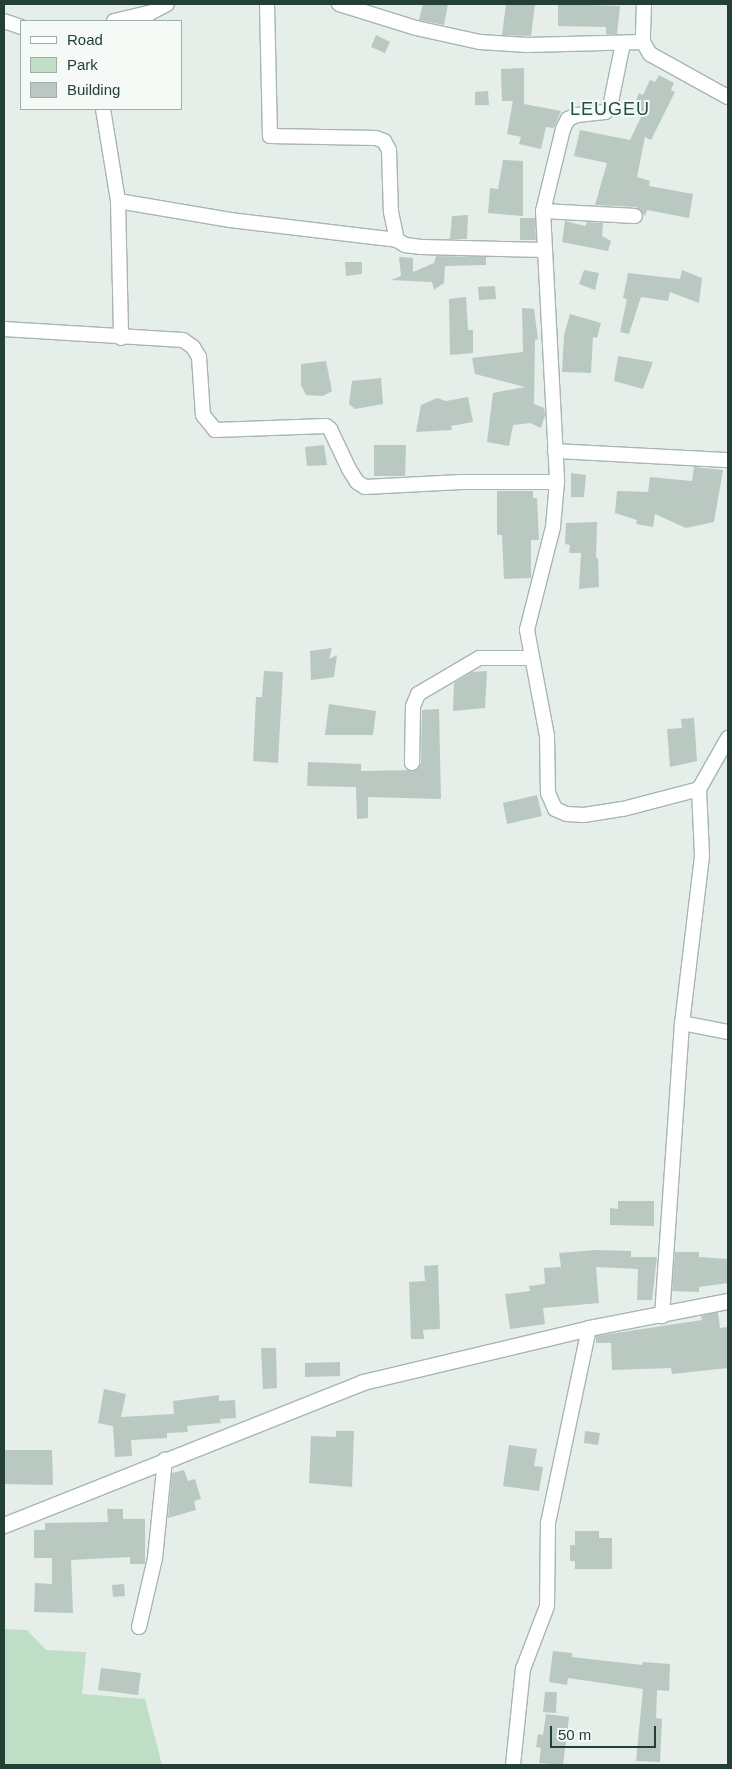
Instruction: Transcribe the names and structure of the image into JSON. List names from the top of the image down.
{
  "districts": ["LEUGEU"],
  "legend": ["Road", "Park", "Building"],
  "scale_bar": "50 m"
}
